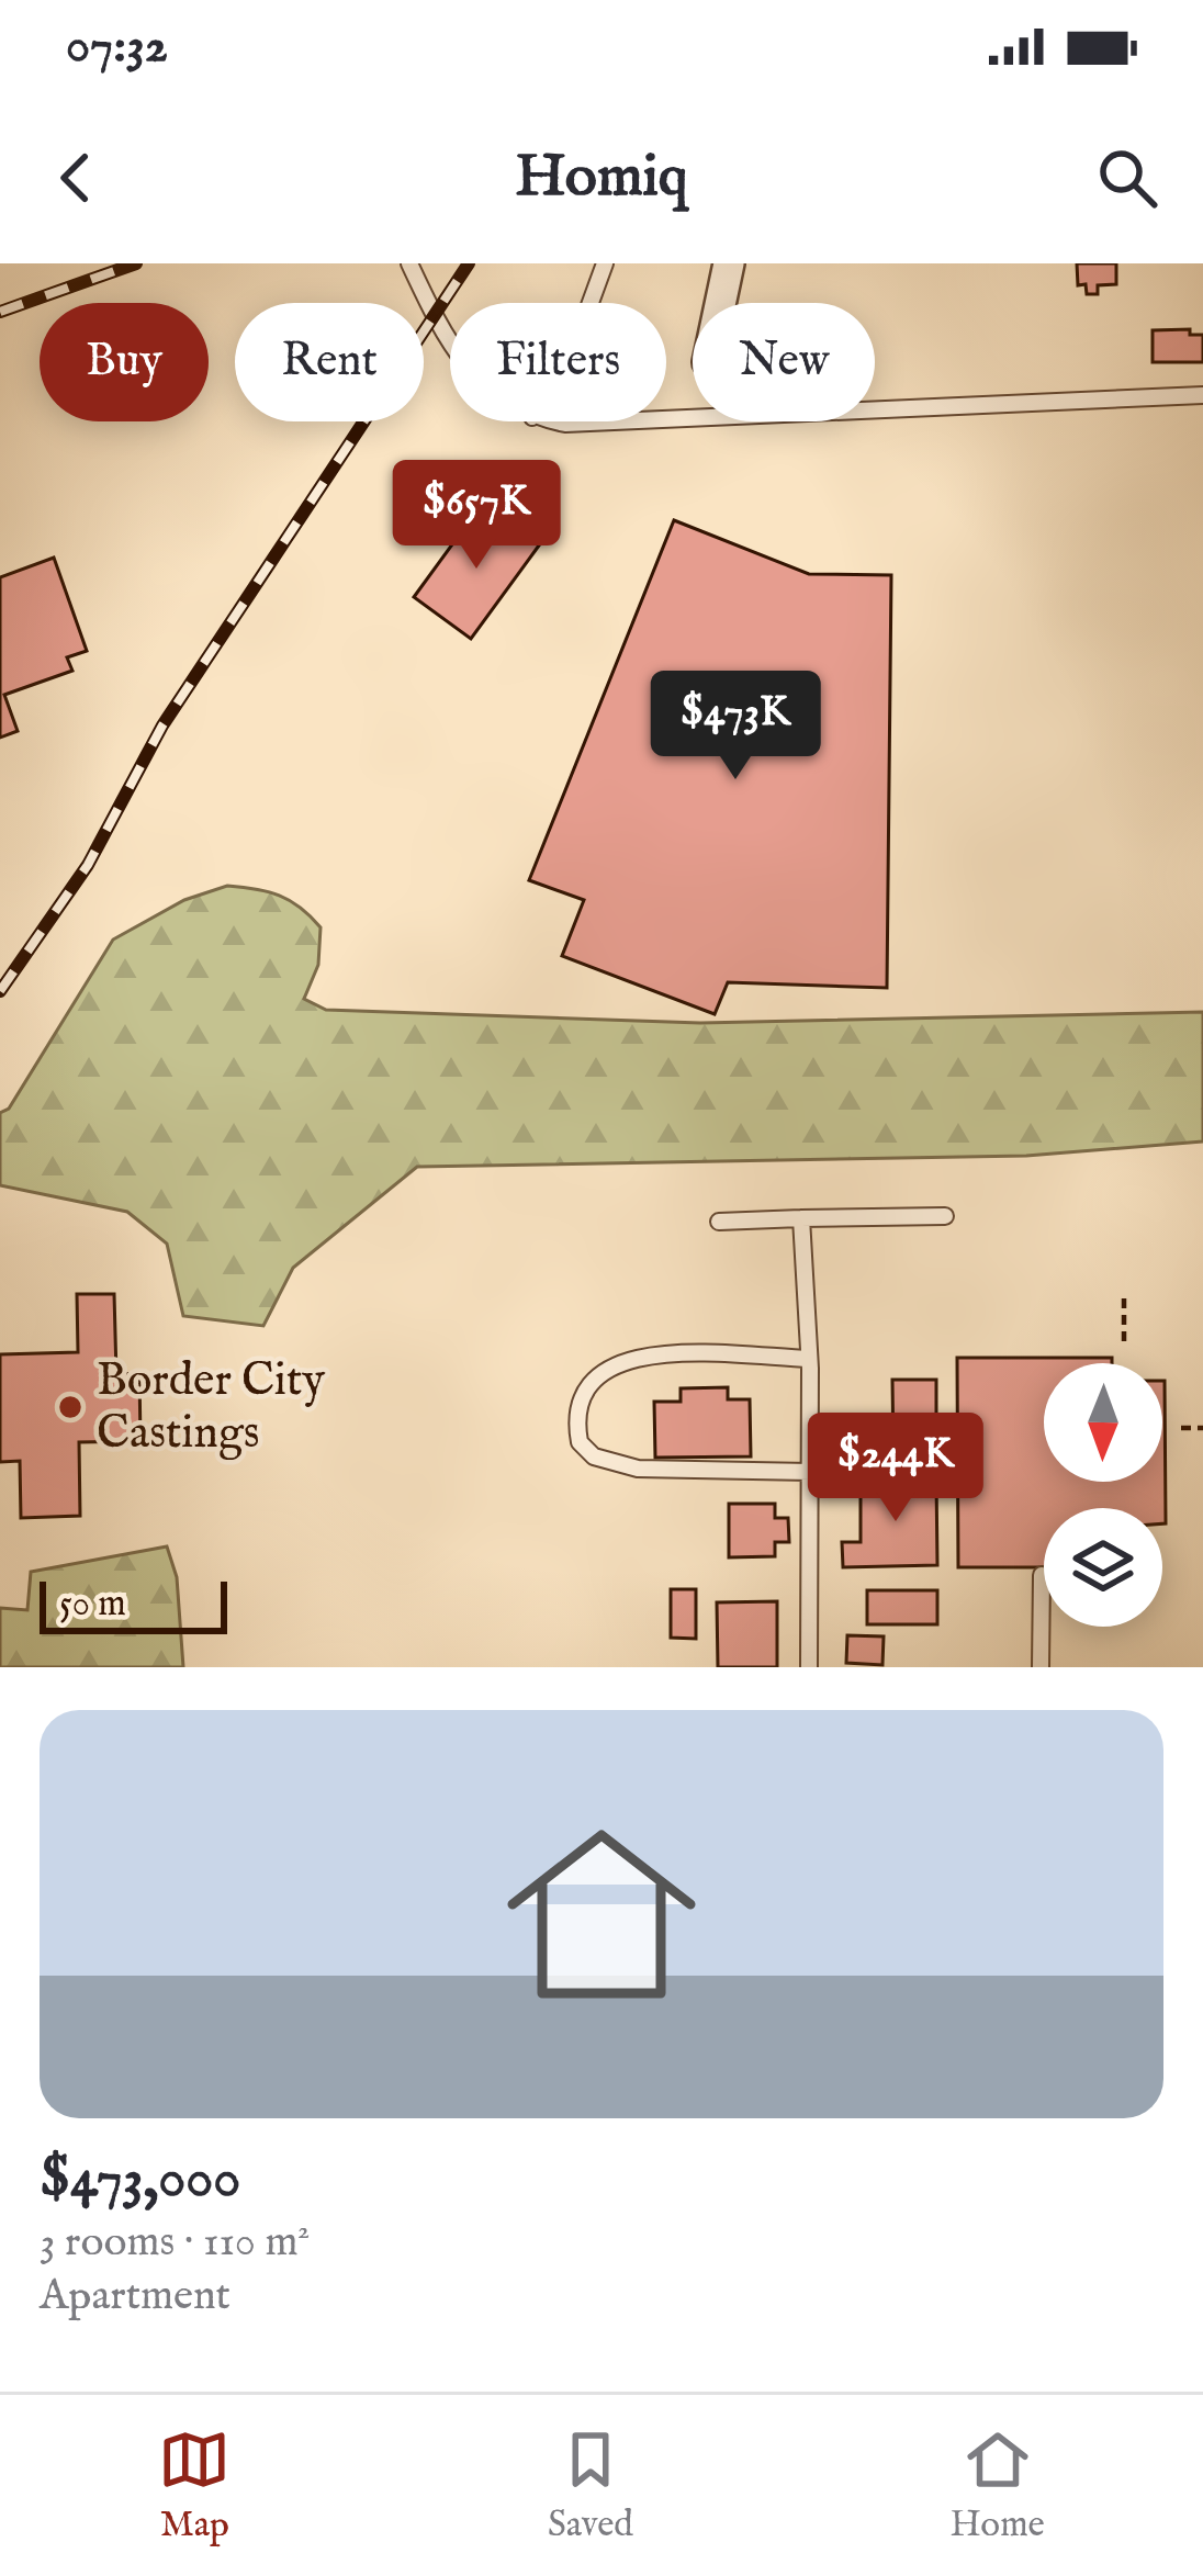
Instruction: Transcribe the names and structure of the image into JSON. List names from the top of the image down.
{
  "places": ["Border City Castings"],
  "scale_bar": "50 m",
  "north": "bottom",
  "page": {
    "status": "07:32",
    "header": "Homiq",
    "chip": [
      "Buy",
      "Rent",
      "Filters",
      "New"
    ],
    "price": ["$657K", "$473K", "$244K"],
    "scale": "50 m",
    "list": [
      {
        "name": "$473,000",
        "note": "3 rooms · 110 m² · Apartment"
      }
    ],
    "tabs": ["Map", "Saved", "Home"]
  }
}
